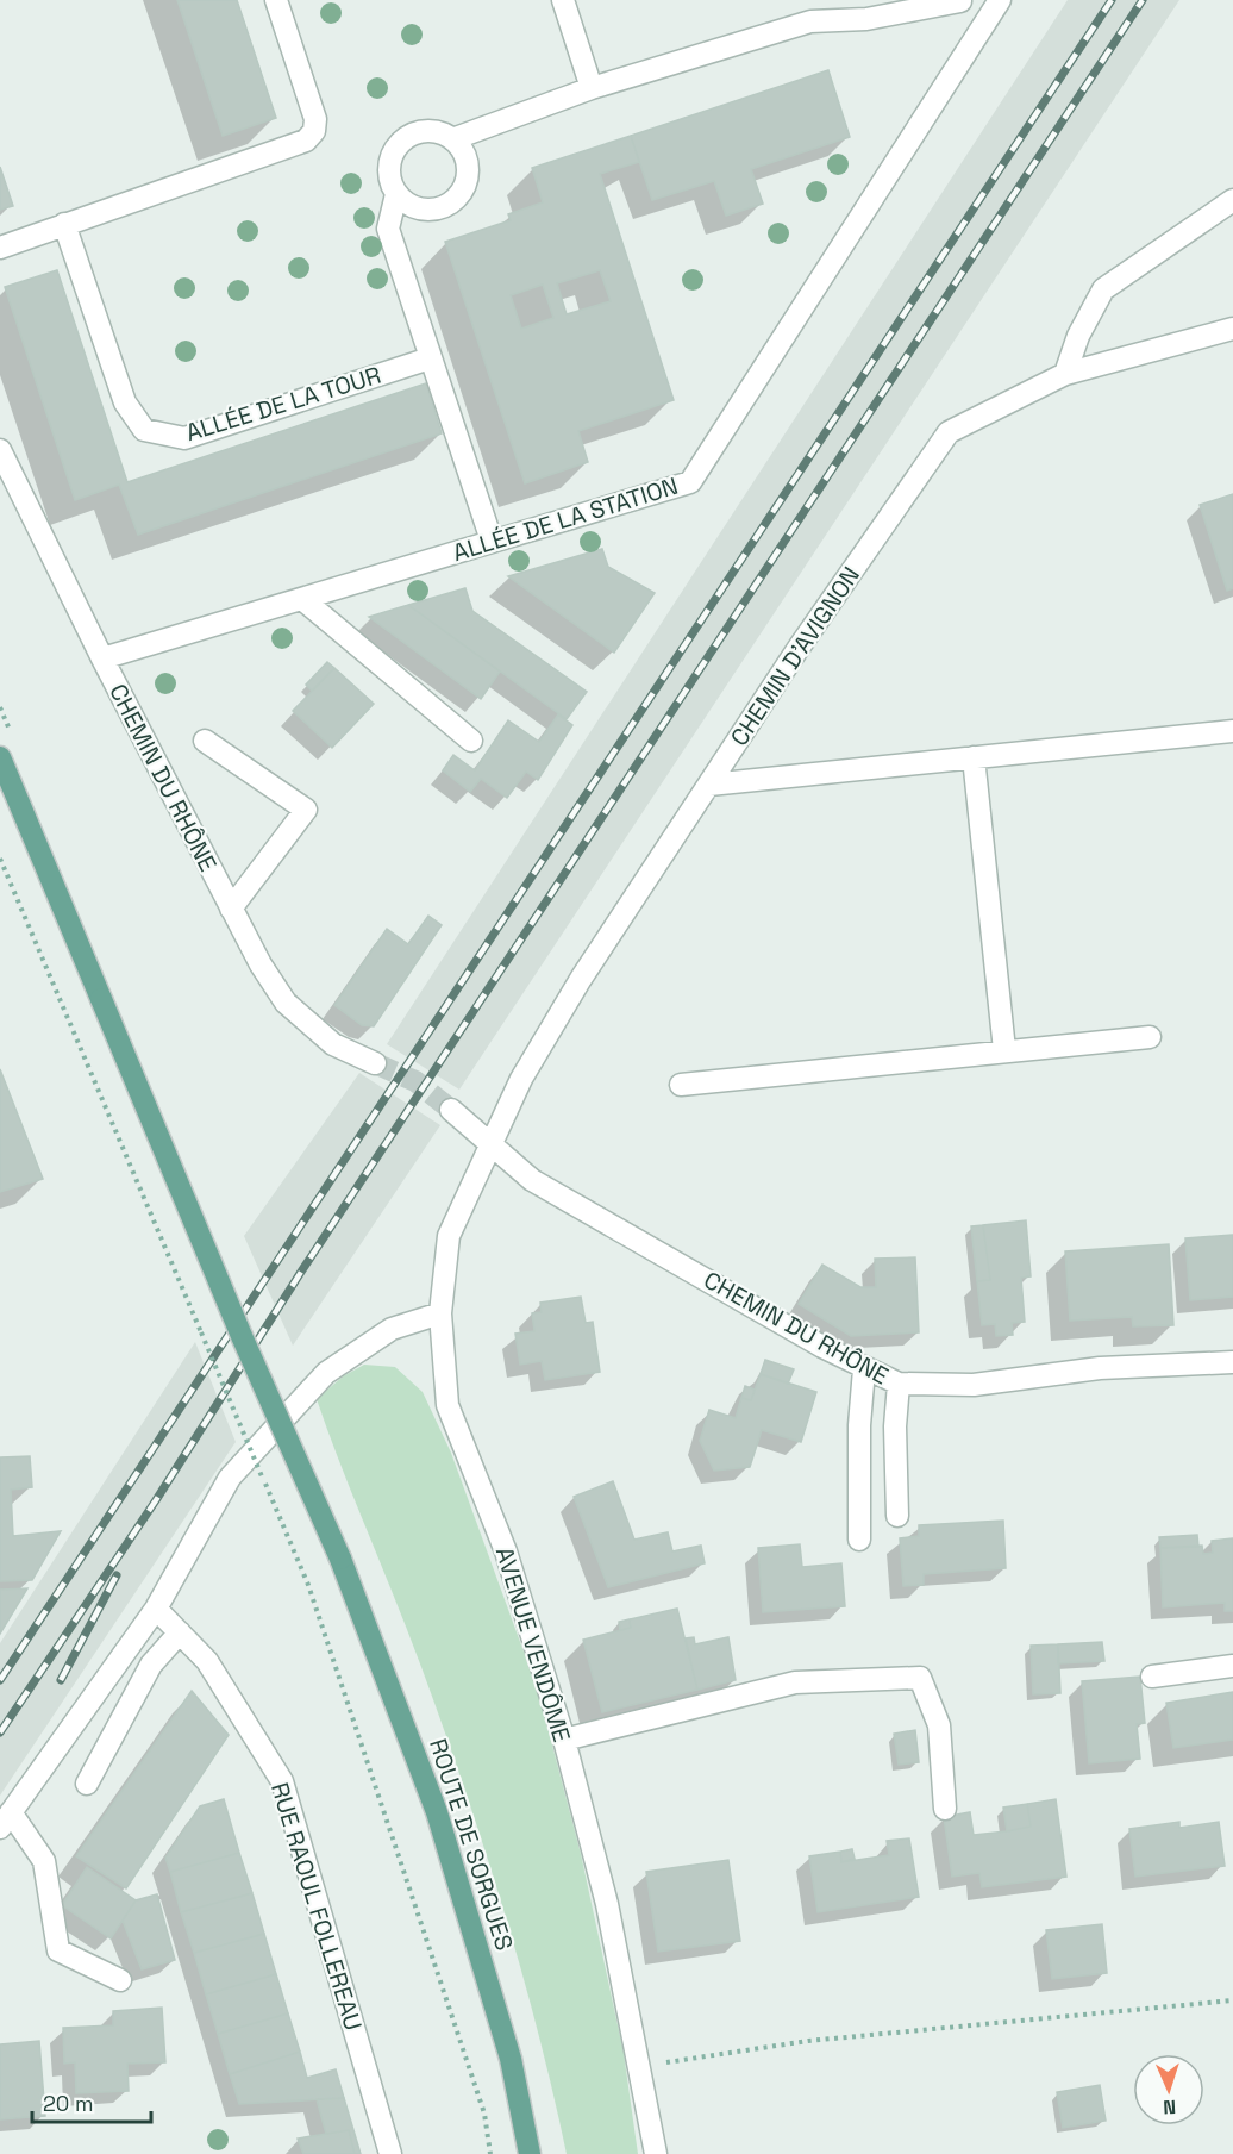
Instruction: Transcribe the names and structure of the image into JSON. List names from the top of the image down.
{
  "streets": {
    "main road": ["ROUTE DE SORGUES"],
    "street": [
      "ALLÉE DE LA TOUR",
      "ALLÉE DE LA STATION",
      "CHEMIN D'AVIGNON",
      "CHEMIN DU RHÔNE",
      "AVENUE VENDÔME",
      "RUE RAOUL FOLLEREAU"
    ]
  },
  "crossings": [
    ["ALLÉE DE LA STATION", "CHEMIN DU RHÔNE"],
    ["CHEMIN D'AVIGNON", "CHEMIN DU RHÔNE"],
    ["CHEMIN D'AVIGNON", "AVENUE VENDÔME"],
    ["CHEMIN DU RHÔNE", "AVENUE VENDÔME"]
  ],
  "scale_bar": "20 m",
  "north": "bottom"
}
